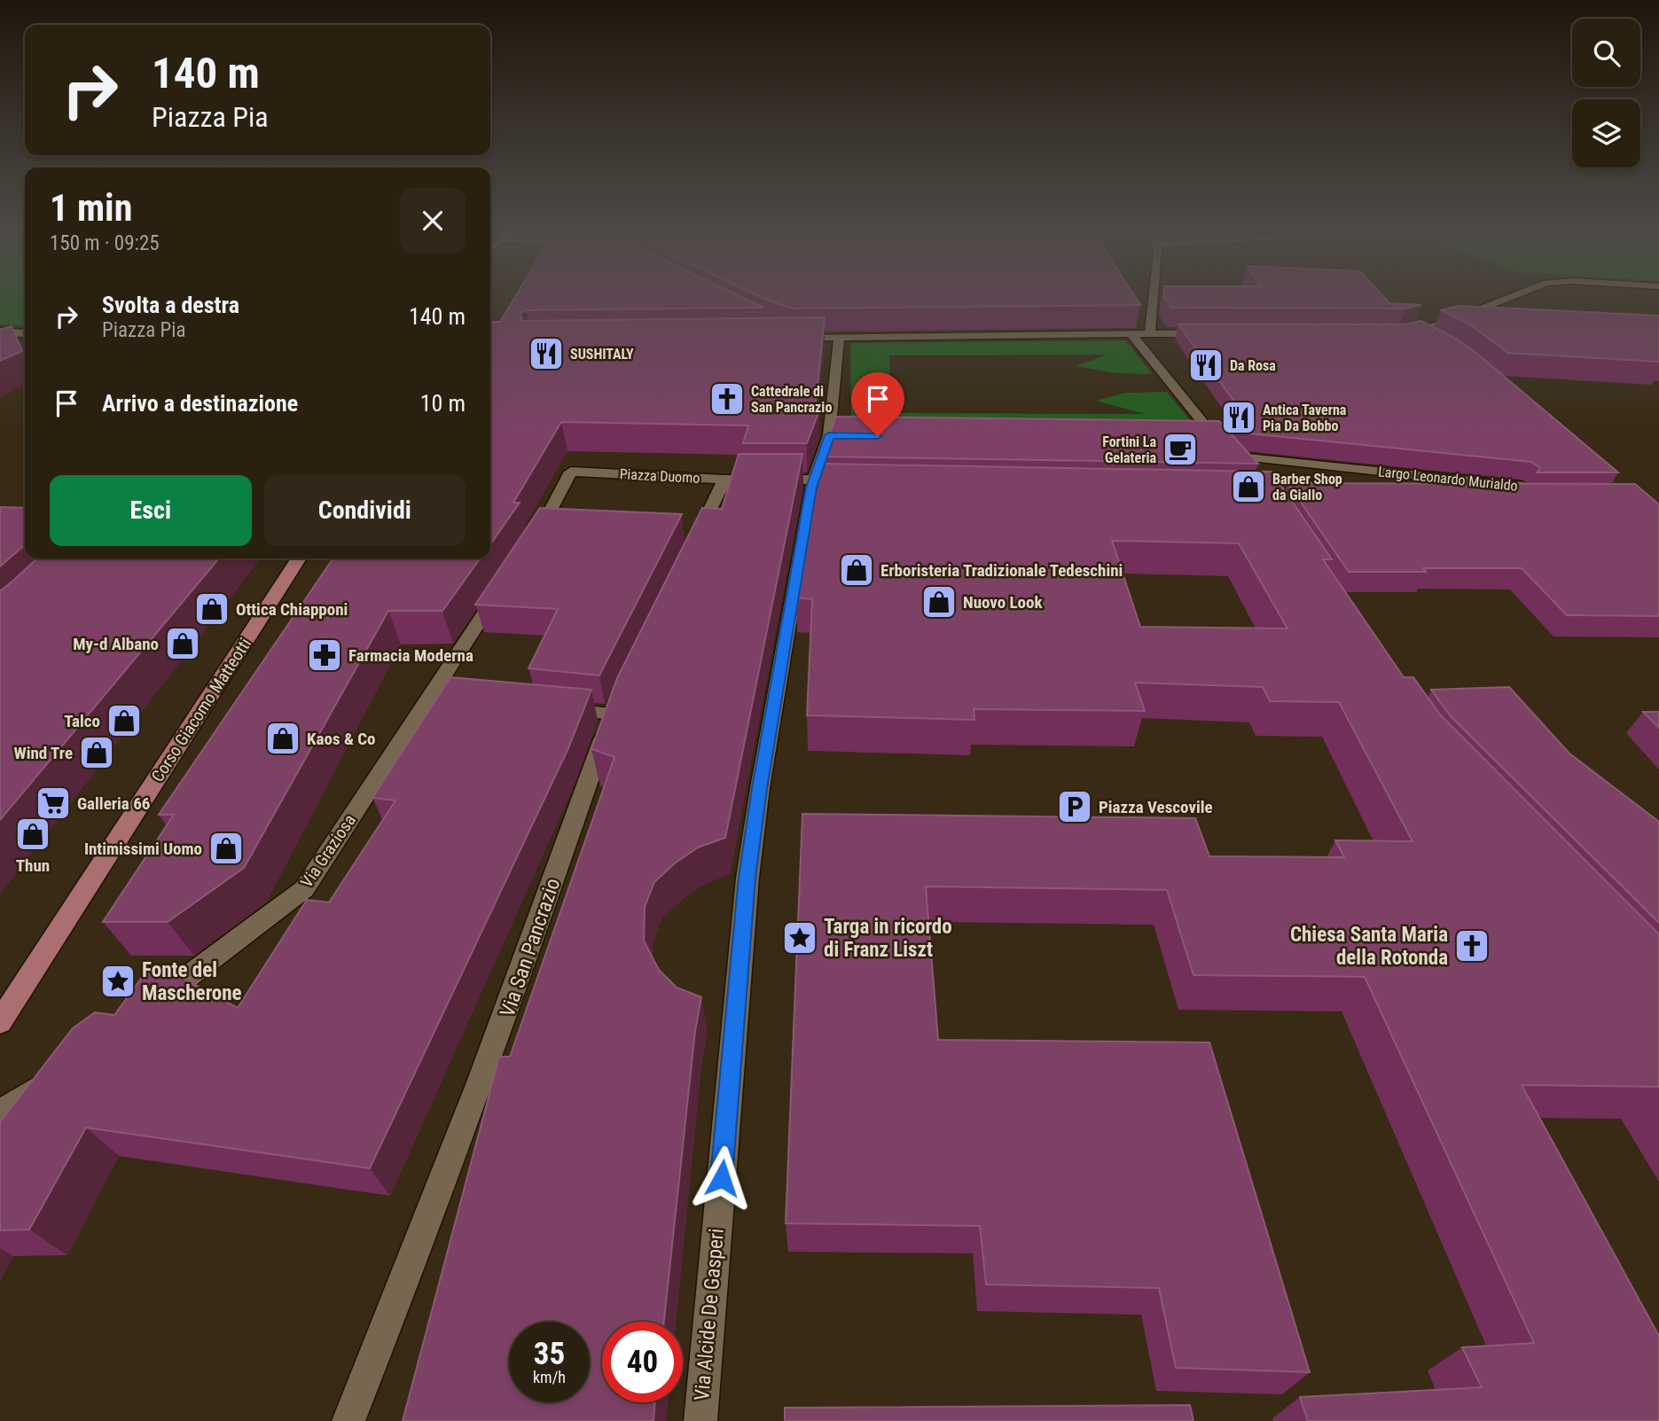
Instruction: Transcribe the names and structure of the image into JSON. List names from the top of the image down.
{
  "streets": {
    "main road": ["Corso Giacomo Matteotti"],
    "street": [
      "Piazza Duomo",
      "Largo Leonardo Murialdo",
      "Via Graziosa",
      "Via San Pancrazio",
      "Via Alcide De Gasperi"
    ]
  },
  "crossings": [
    ["Piazza Duomo", "Via Alcide De Gasperi"]
  ],
  "places": {
    "restaurant": ["SUSHITALY", "Da Rosa", "Antica Taverna Pia Da Bobbo"],
    "church": ["Cattedrale di San Pancrazio", "Chiesa Santa Maria della Rotonda"],
    "cafe": ["Fortini La Gelateria"],
    "shop": [
      "Barber Shop da Giallo",
      "Erboristeria Tradizionale Tedeschini",
      "Nuovo Look",
      "Ottica Chiapponi",
      "My-d Albano",
      "Talco",
      "Kaos & Co",
      "Wind Tre",
      "Thun",
      "Intimissimi Uomo"
    ],
    "pharmacy": ["Farmacia Moderna"],
    "supermarket": ["Galleria 66"],
    "parking": ["Piazza Vescovile"],
    "place": ["Targa in ricordo di Franz Liszt", "Fonte del Mascherone"]
  },
  "page": {
    "turn": ["140 m", "Piazza Pia"],
    "heading": ["1 min", "150 m · 09:25"],
    "list": [
      {
        "name": "Svolta a destra",
        "note": "Piazza Pia",
        "value": "140 m"
      },
      {
        "name": "Arrivo a destinazione",
        "value": "10 m"
      }
    ],
    "buttons": ["Esci", "Condividi"],
    "speed": "35 km/h",
    "limit": "40"
  }
}
